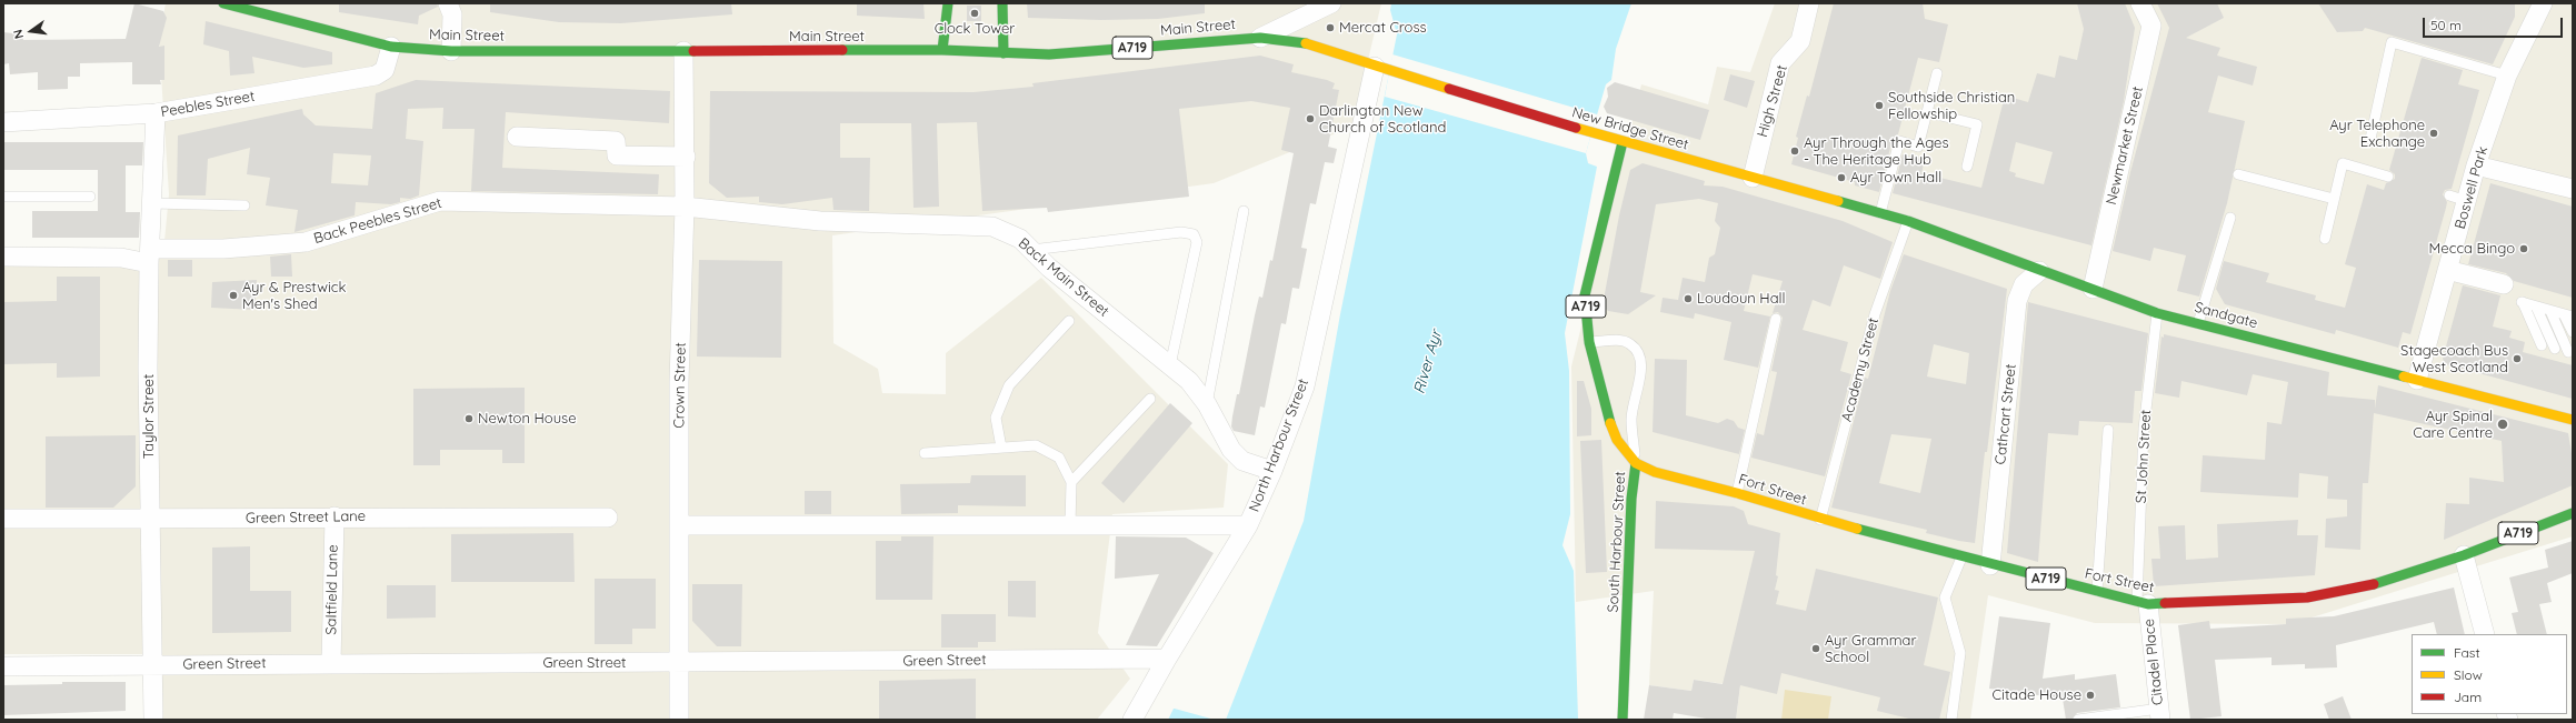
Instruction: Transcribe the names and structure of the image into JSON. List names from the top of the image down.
{
  "streets": {
    "main road": [
      "Main Street",
      "A719",
      "New Bridge Street",
      "Sandgate",
      "Fort Street",
      "South Harbour Street"
    ],
    "street": [
      "High Street",
      "Peebles Street",
      "Newmarket Street",
      "Boswell Park",
      "Back Peebles Street",
      "Back Main Street",
      "Crown Street",
      "Cathcart Street",
      "Taylor Street",
      "North Harbour Street",
      "Green Street Lane",
      "Saltfield Lane",
      "Green Street",
      "Citadel Place"
    ],
    "lane": ["Academy Street", "St John Street"]
  },
  "crossings": [
    ["Main Street", "A719"],
    ["Main Street", "Peebles Street"],
    ["Main Street", "Crown Street"],
    ["A719", "New Bridge Street"],
    ["A719", "North Harbour Street"],
    ["High Street", "New Bridge Street"],
    ["Peebles Street", "Taylor Street"],
    ["New Bridge Street", "Sandgate"],
    ["New Bridge Street", "North Harbour Street"],
    ["New Bridge Street", "South Harbour Street"],
    ["Newmarket Street", "Sandgate"],
    ["Boswell Park", "Sandgate"],
    ["Back Peebles Street", "Back Main Street"],
    ["Back Peebles Street", "Crown Street"],
    ["Back Peebles Street", "Taylor Street"],
    ["Back Main Street", "Crown Street"],
    ["Back Main Street", "North Harbour Street"],
    ["Sandgate", "Academy Street"],
    ["Sandgate", "Cathcart Street"],
    ["Sandgate", "St John Street"],
    ["Academy Street", "Fort Street"],
    ["Crown Street", "Green Street"],
    ["Cathcart Street", "Fort Street"],
    ["Taylor Street", "Green Street Lane"],
    ["Taylor Street", "Green Street"],
    ["North Harbour Street", "Green Street"],
    ["St John Street", "Fort Street"],
    ["St John Street", "Citadel Place"],
    ["Fort Street", "South Harbour Street"],
    ["Fort Street", "Citadel Place"],
    ["Green Street Lane", "Saltfield Lane"],
    ["Saltfield Lane", "Green Street"]
  ],
  "water": ["River Ayr"],
  "places": [
    "Clock Tower",
    "Mercat Cross",
    "Southside Christian Fellowship",
    "Darlington New Church of Scotland",
    "Ayr Telephone Exchange",
    "Ayr Through the Ages - The Heritage Hub",
    "Ayr Town Hall",
    "Mecca Bingo",
    "Ayr & Prestwick Men's Shed",
    "Loudoun Hall",
    "Stagecoach Bus West Scotland",
    "Newton House",
    "Ayr Spinal Care Centre",
    "Ayr Grammar School",
    "Citade House"
  ],
  "legend": ["Fast", "Slow", "Jam"],
  "scale_bar": "50 m",
  "north": "left"
}
